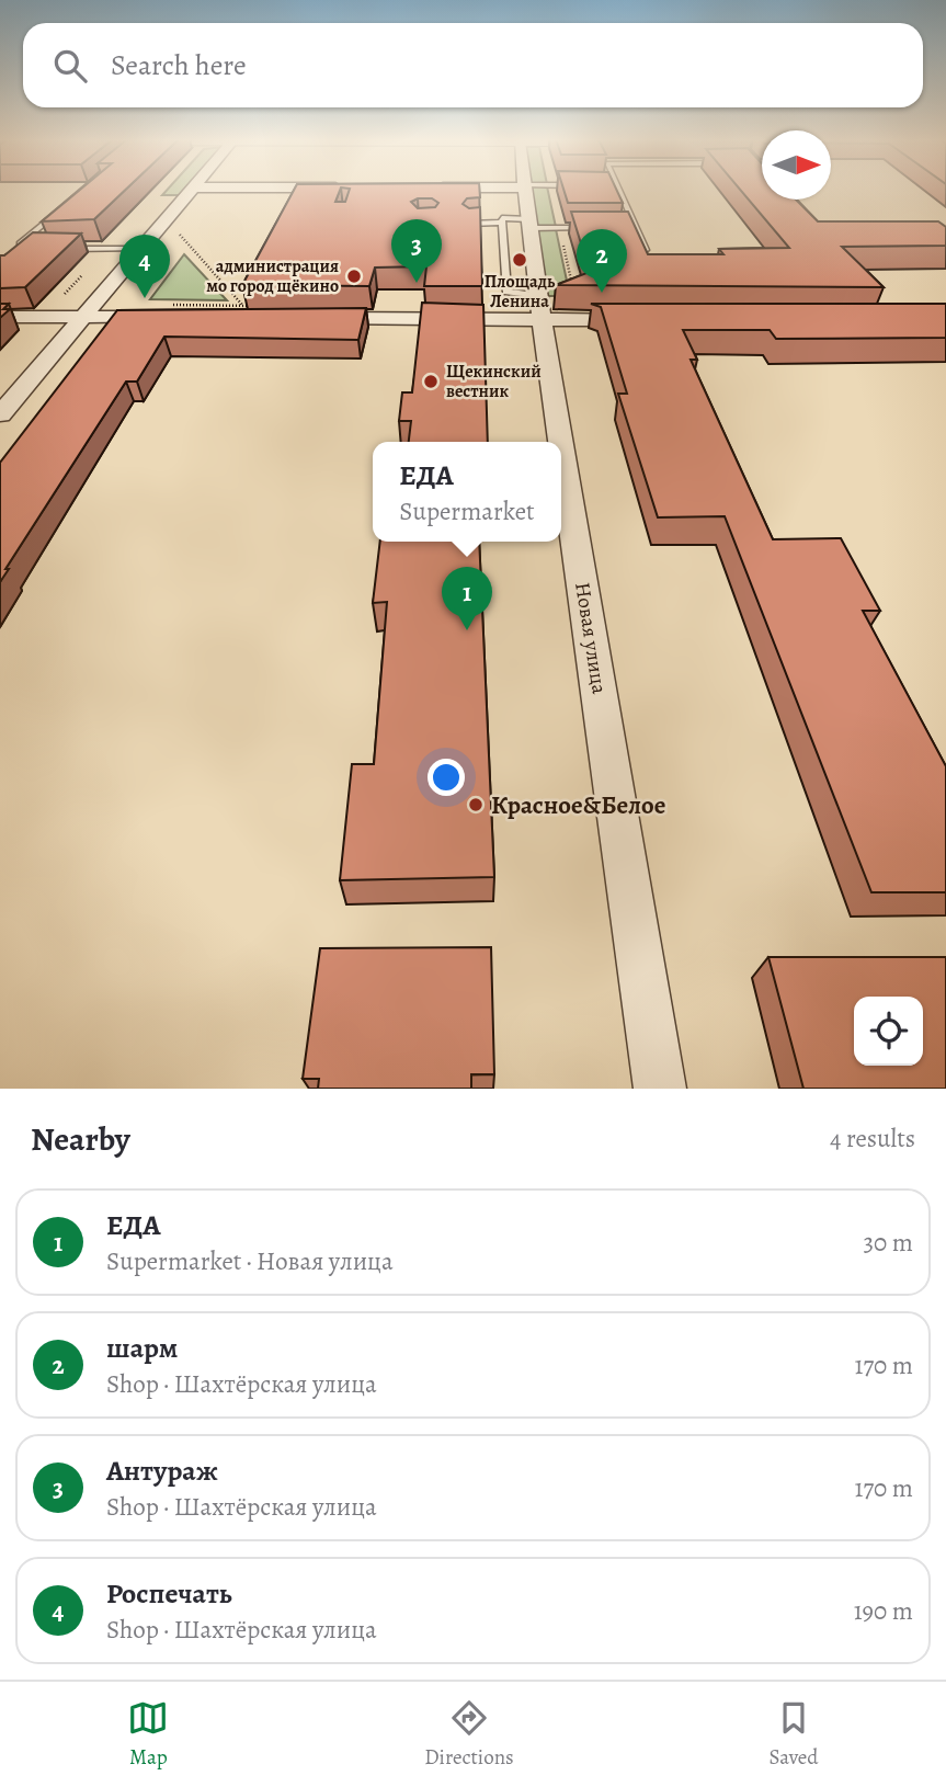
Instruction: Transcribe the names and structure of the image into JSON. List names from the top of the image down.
{
  "streets": {
    "street": ["Новая улица"]
  },
  "places": [
    "Площадь Ленина",
    "администрация мо город щёкино",
    "Щекинский вестник",
    "Красное&Белое"
  ],
  "north": "right",
  "page": {
    "search": "Search here",
    "pins": [
      "3",
      "2",
      "4",
      "1"
    ],
    "popup": ["ЕДА", "Supermarket"],
    "heading": ["Nearby", "4 results"],
    "list": [
      {
        "mark": "1",
        "name": "ЕДА",
        "note": "Supermarket · Новая улица",
        "value": "30 m"
      },
      {
        "mark": "2",
        "name": "шарм",
        "note": "Shop · Шахтёрская улица",
        "value": "170 m"
      },
      {
        "mark": "3",
        "name": "Антураж",
        "note": "Shop · Шахтёрская улица",
        "value": "170 m"
      },
      {
        "mark": "4",
        "name": "Роспечать",
        "note": "Shop · Шахтёрская улица",
        "value": "190 m"
      }
    ],
    "nav": ["Map", "Directions", "Saved"]
  }
}
